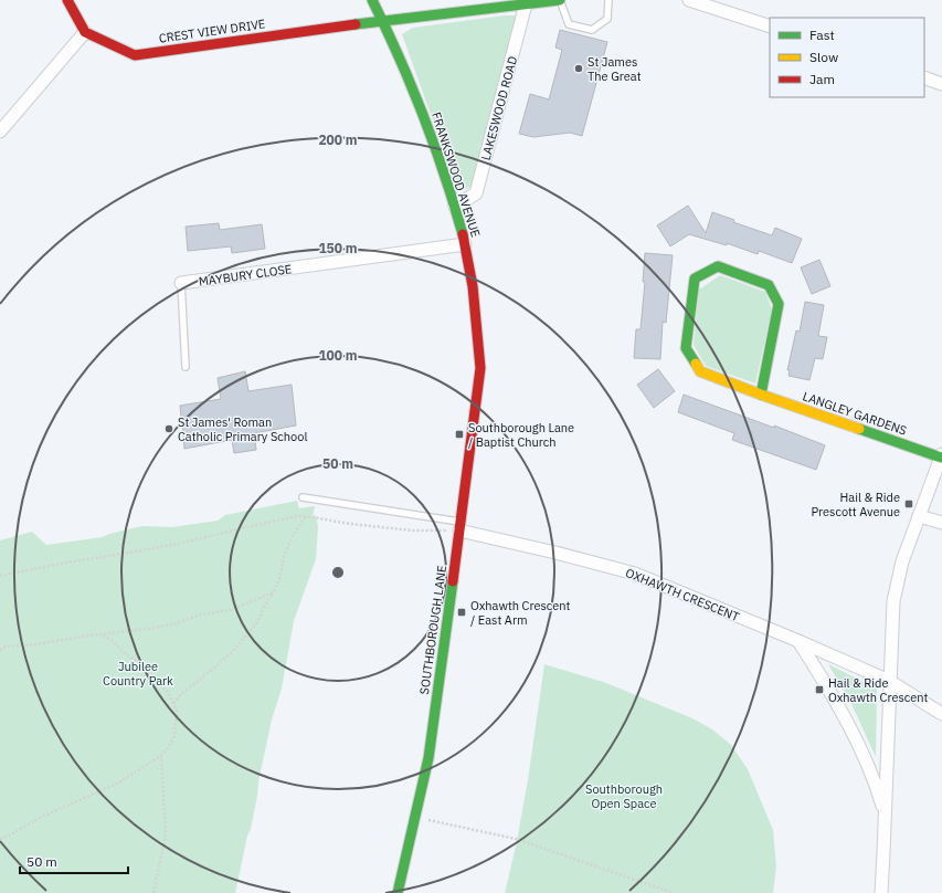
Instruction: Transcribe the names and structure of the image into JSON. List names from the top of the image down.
{
  "streets": {
    "street": [
      "CREST VIEW DRIVE",
      "LAKESWOOD ROAD",
      "FRANKSWOOD AVENUE",
      "MAYBURY CLOSE",
      "LANGLEY GARDENS",
      "OXHAWTH CRESCENT",
      "SOUTHBOROUGH LANE"
    ]
  },
  "crossings": [
    ["CREST VIEW DRIVE", "LAKESWOOD ROAD"],
    ["CREST VIEW DRIVE", "FRANKSWOOD AVENUE"],
    ["LAKESWOOD ROAD", "FRANKSWOOD AVENUE"],
    ["FRANKSWOOD AVENUE", "MAYBURY CLOSE"],
    ["FRANKSWOOD AVENUE", "SOUTHBOROUGH LANE"],
    ["OXHAWTH CRESCENT", "SOUTHBOROUGH LANE"]
  ],
  "parks": ["Jubilee Country Park", "Southborough Open Space"],
  "places": {
    "other": ["St James The Great", "St James' Roman Catholic Primary School"],
    "transit": [
      "Southborough Lane / Baptist Church",
      "Hail & Ride Prescott Avenue",
      "Oxhawth Crescent / East Arm",
      "Hail & Ride Oxhawth Crescent"
    ]
  },
  "legend": ["Fast", "Slow", "Jam"],
  "scale_bar": "50 m",
  "rings": [
    "200 m",
    "150 m",
    "100 m",
    "50 m"
  ]
}
